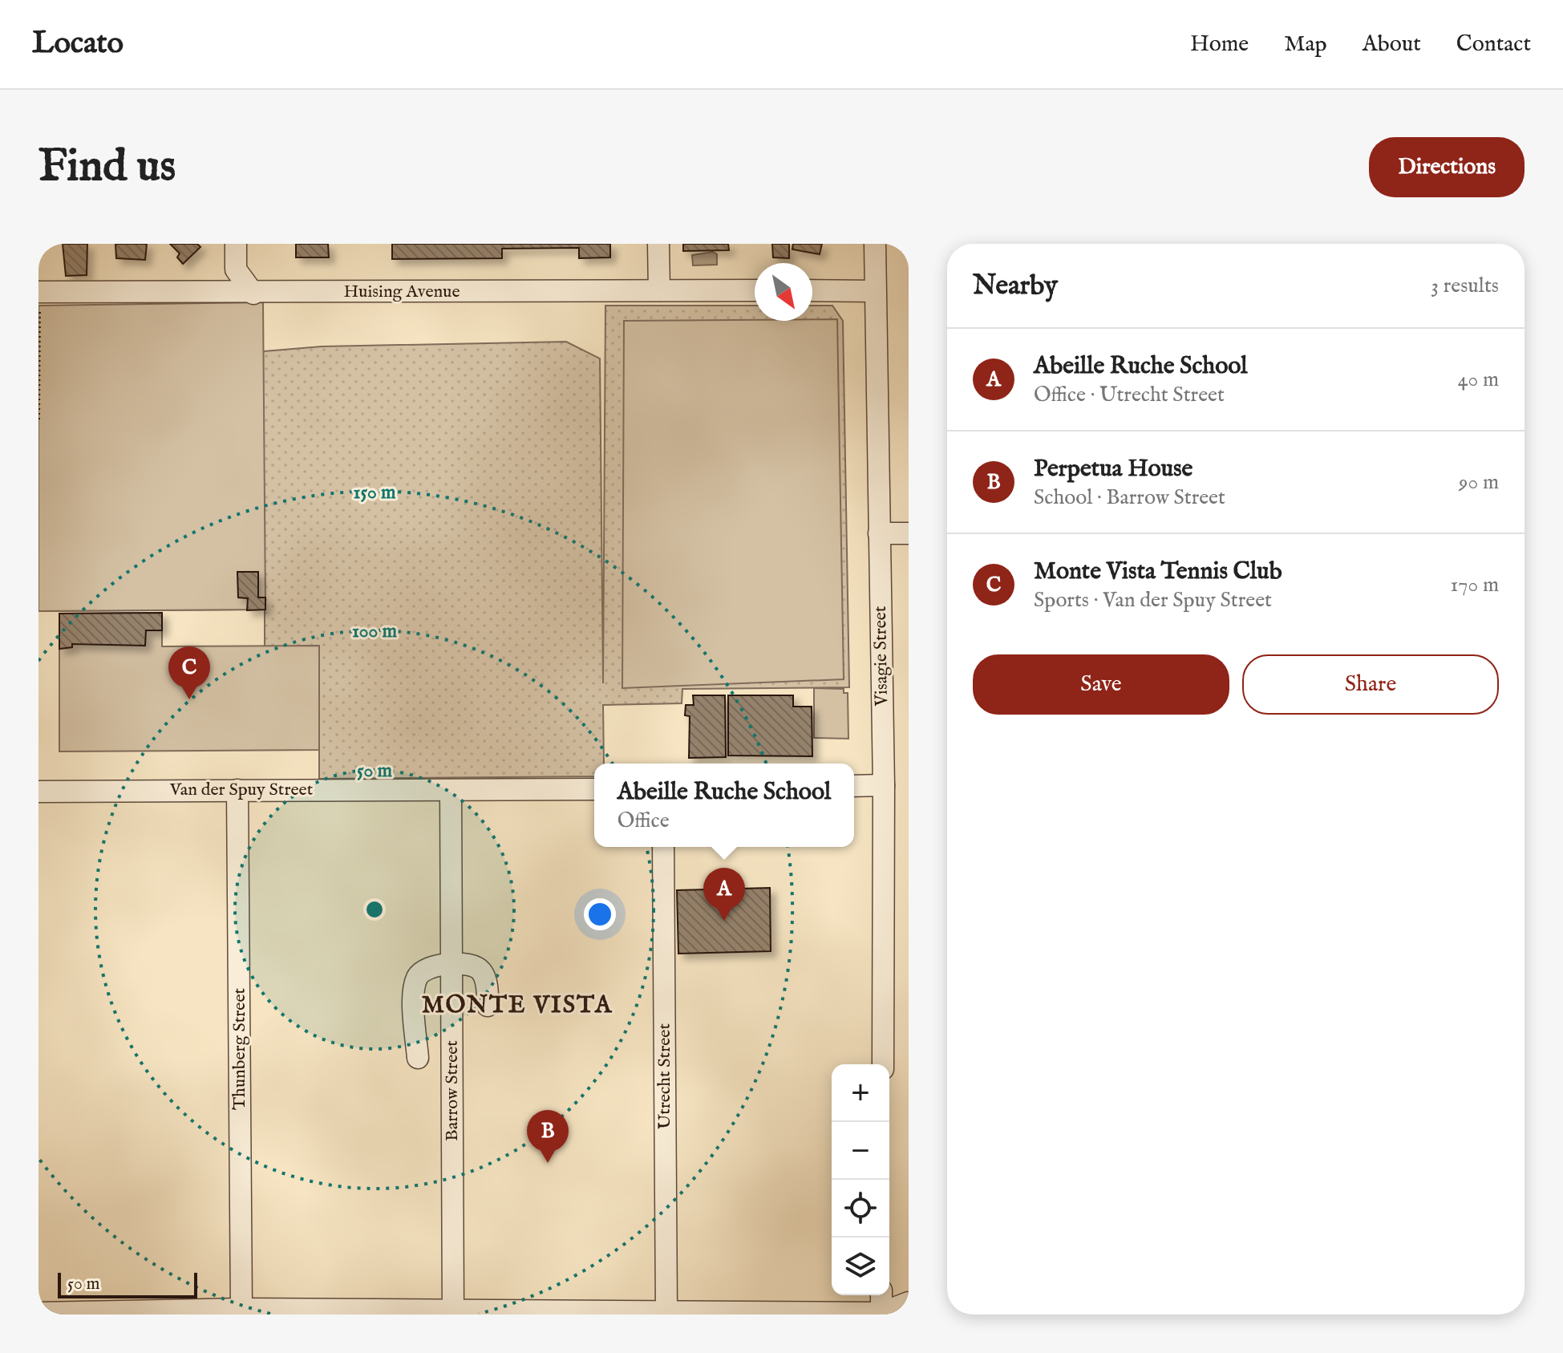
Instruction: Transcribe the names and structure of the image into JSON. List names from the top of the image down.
{
  "streets": {
    "street": [
      "Huising Avenue",
      "Visagie Street",
      "Van der Spuy Street",
      "Thunberg Street",
      "Utrecht Street",
      "Barrow Street"
    ]
  },
  "crossings": [
    ["Van der Spuy Street", "Thunberg Street"],
    ["Van der Spuy Street", "Barrow Street"]
  ],
  "districts": ["MONTE VISTA"],
  "scale_bar": "50 m",
  "north": "bottom right",
  "page": {
    "header": "Locato",
    "nav": [
      "Home",
      "Map",
      "About",
      "Contact"
    ],
    "buttons": [
      "Directions",
      ["Save", "Share"]
    ],
    "title": "Find us",
    "heading": ["Nearby", "3 results"],
    "list": [
      {
        "mark": "A",
        "name": "Abeille Ruche School",
        "note": "Office · Utrecht Street",
        "value": "40 m"
      },
      {
        "mark": "B",
        "name": "Perpetua House",
        "note": "School · Barrow Street",
        "value": "90 m"
      },
      {
        "mark": "C",
        "name": "Monte Vista Tennis Club",
        "note": "Sports · Van der Spuy Street",
        "value": "170 m"
      }
    ],
    "pins": ["C", "A", "B"],
    "popup": ["Abeille Ruche School", "Office"],
    "map_buttons": ["+", "−"],
    "scale": "50 m"
  },
  "rings": ["150 m", "100 m", "50 m"]
}
